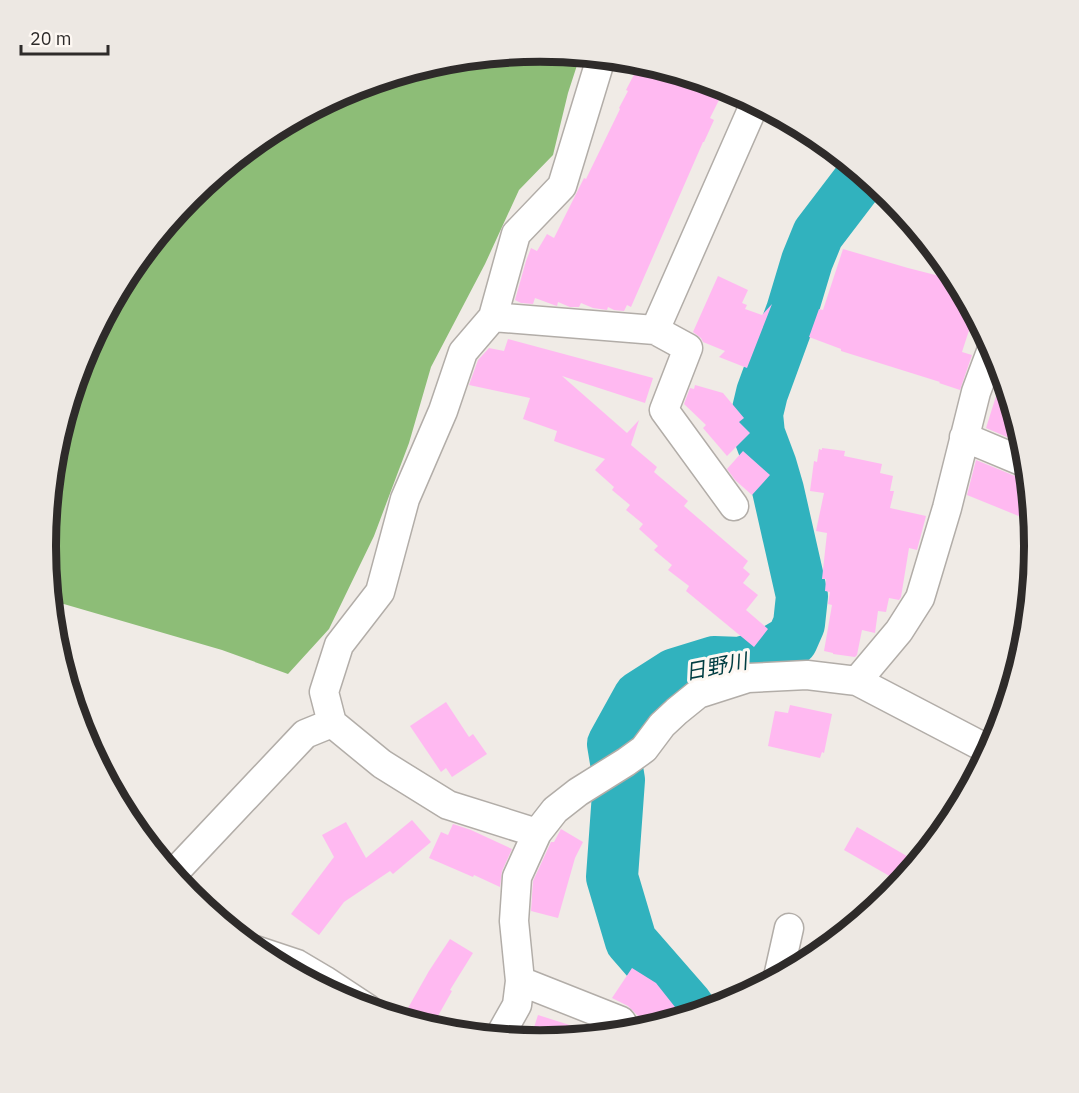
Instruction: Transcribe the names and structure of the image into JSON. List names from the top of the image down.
{
  "water": ["日野川"],
  "scale_bar": "20 m"
}
